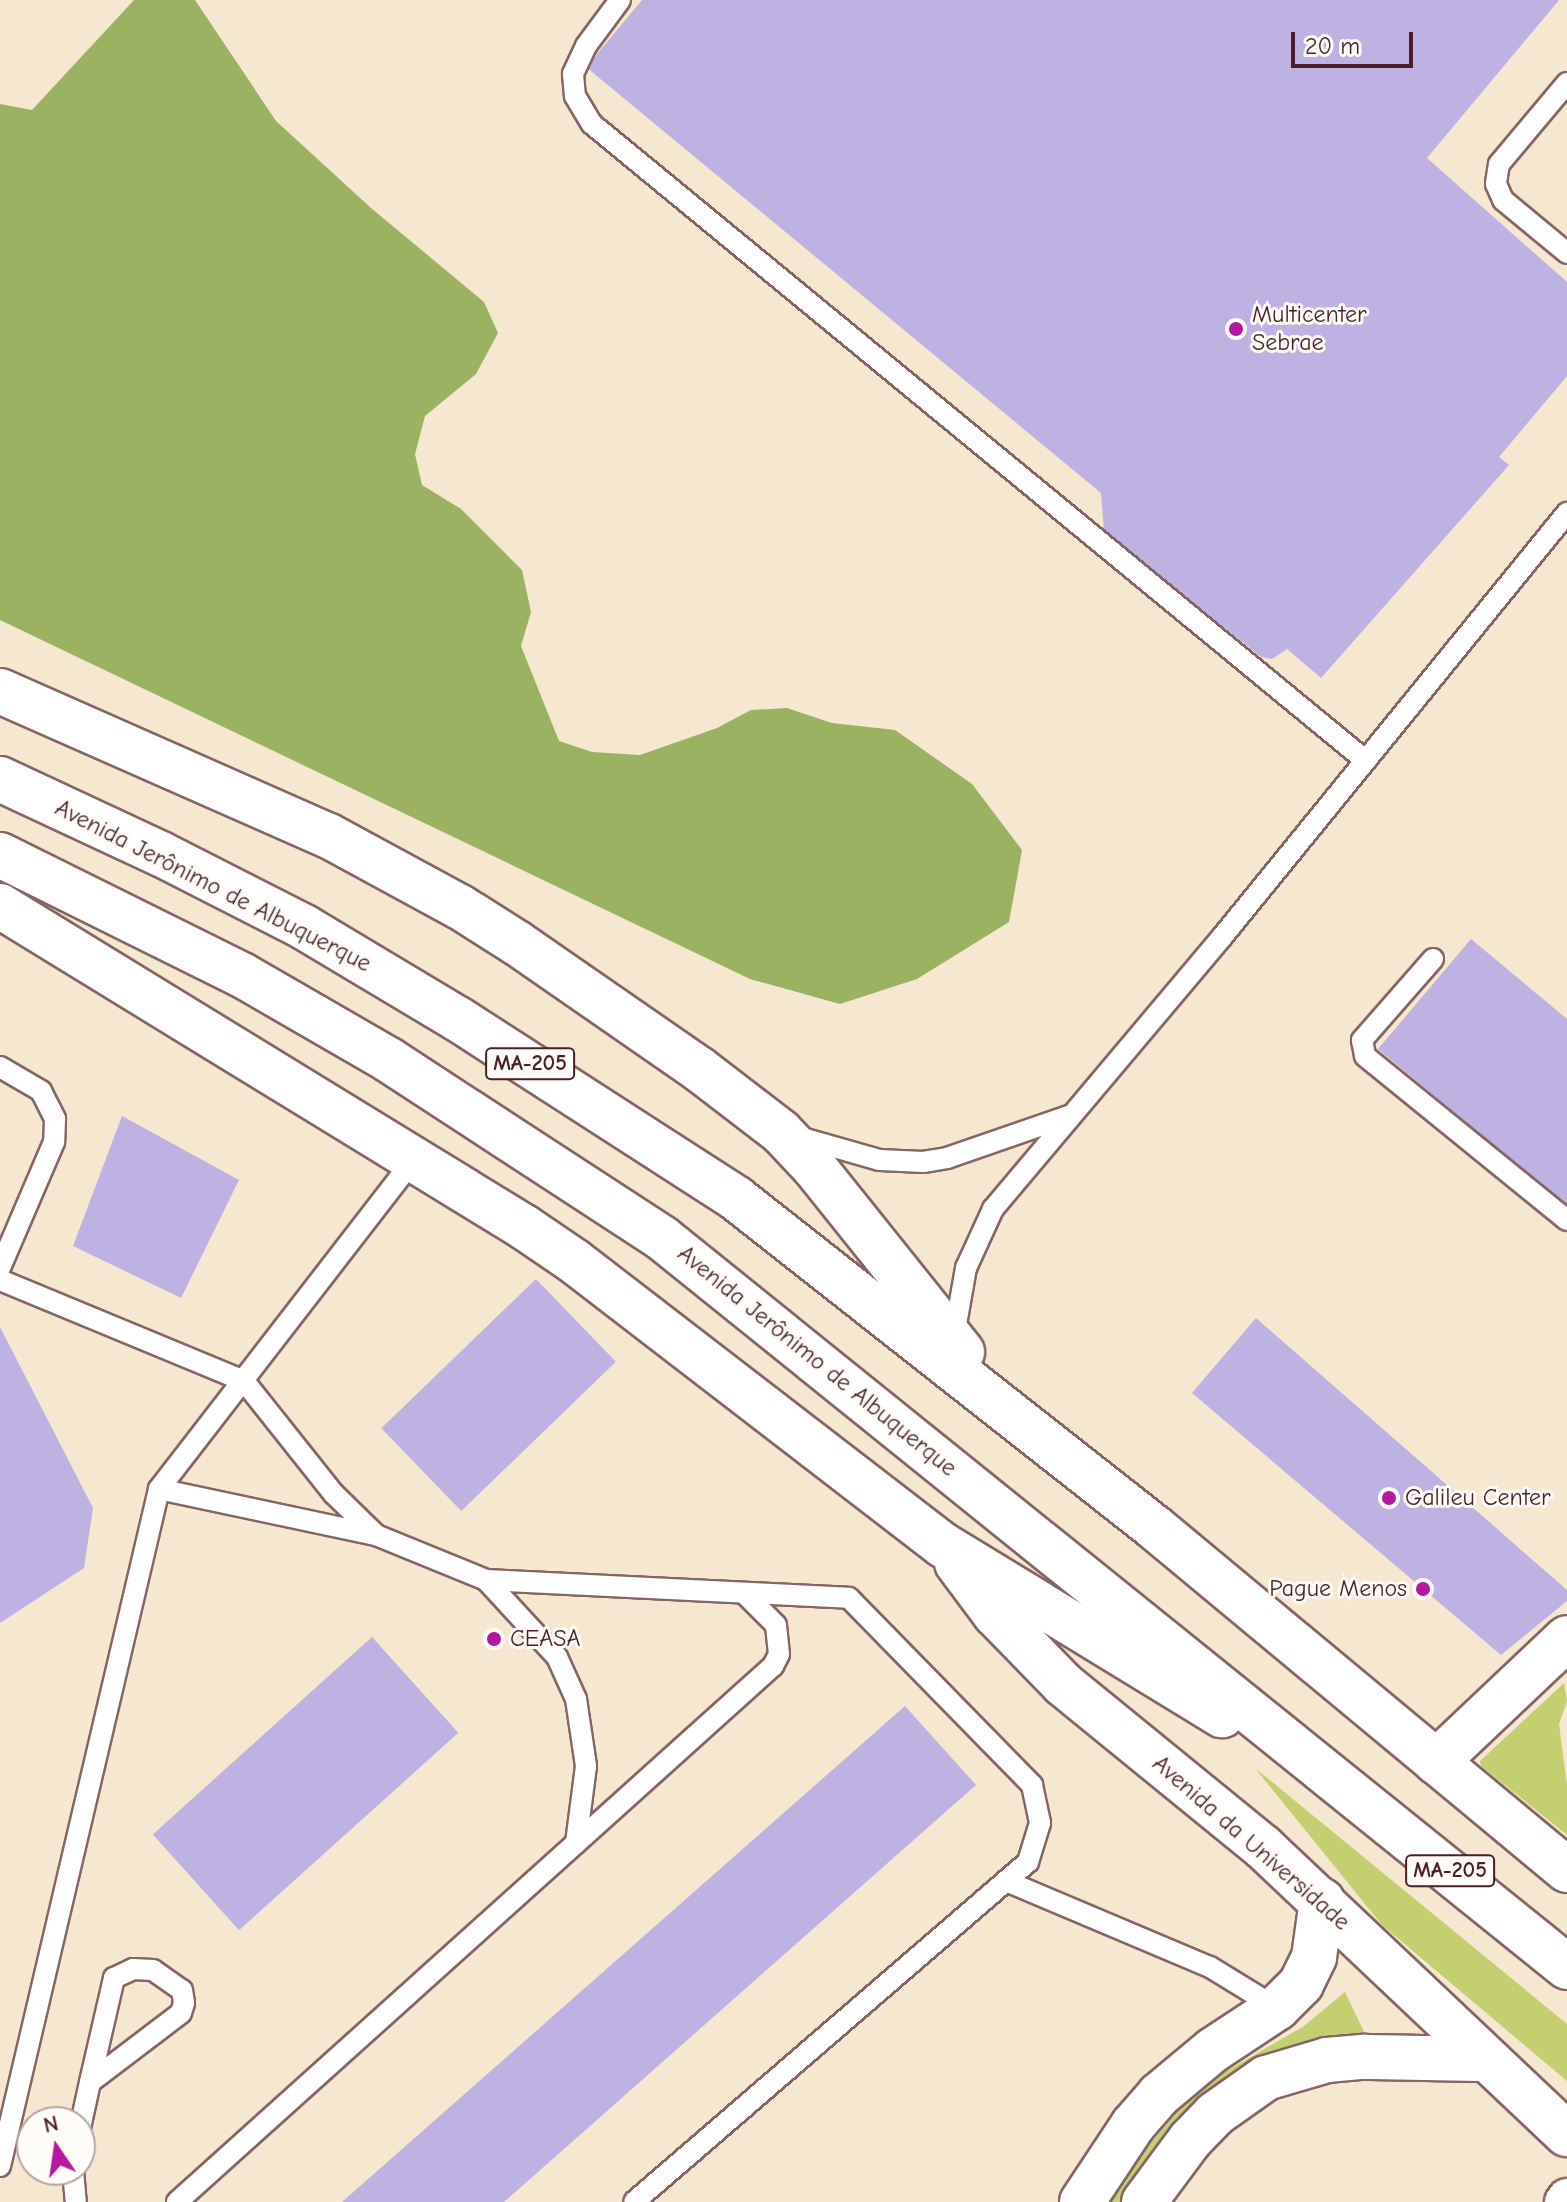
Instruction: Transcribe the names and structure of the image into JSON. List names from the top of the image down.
{
  "streets": {
    "main road": ["Avenida Jerônimo de Albuquerque", "MA-205", "Avenida da Universidade"]
  },
  "crossings": [
    ["Avenida Jerônimo de Albuquerque", "MA-205"]
  ],
  "places": [
    "Multicenter Sebrae",
    "Galileu Center",
    "Pague Menos",
    "CEASA"
  ],
  "scale_bar": "20 m",
  "north": "top"
}
